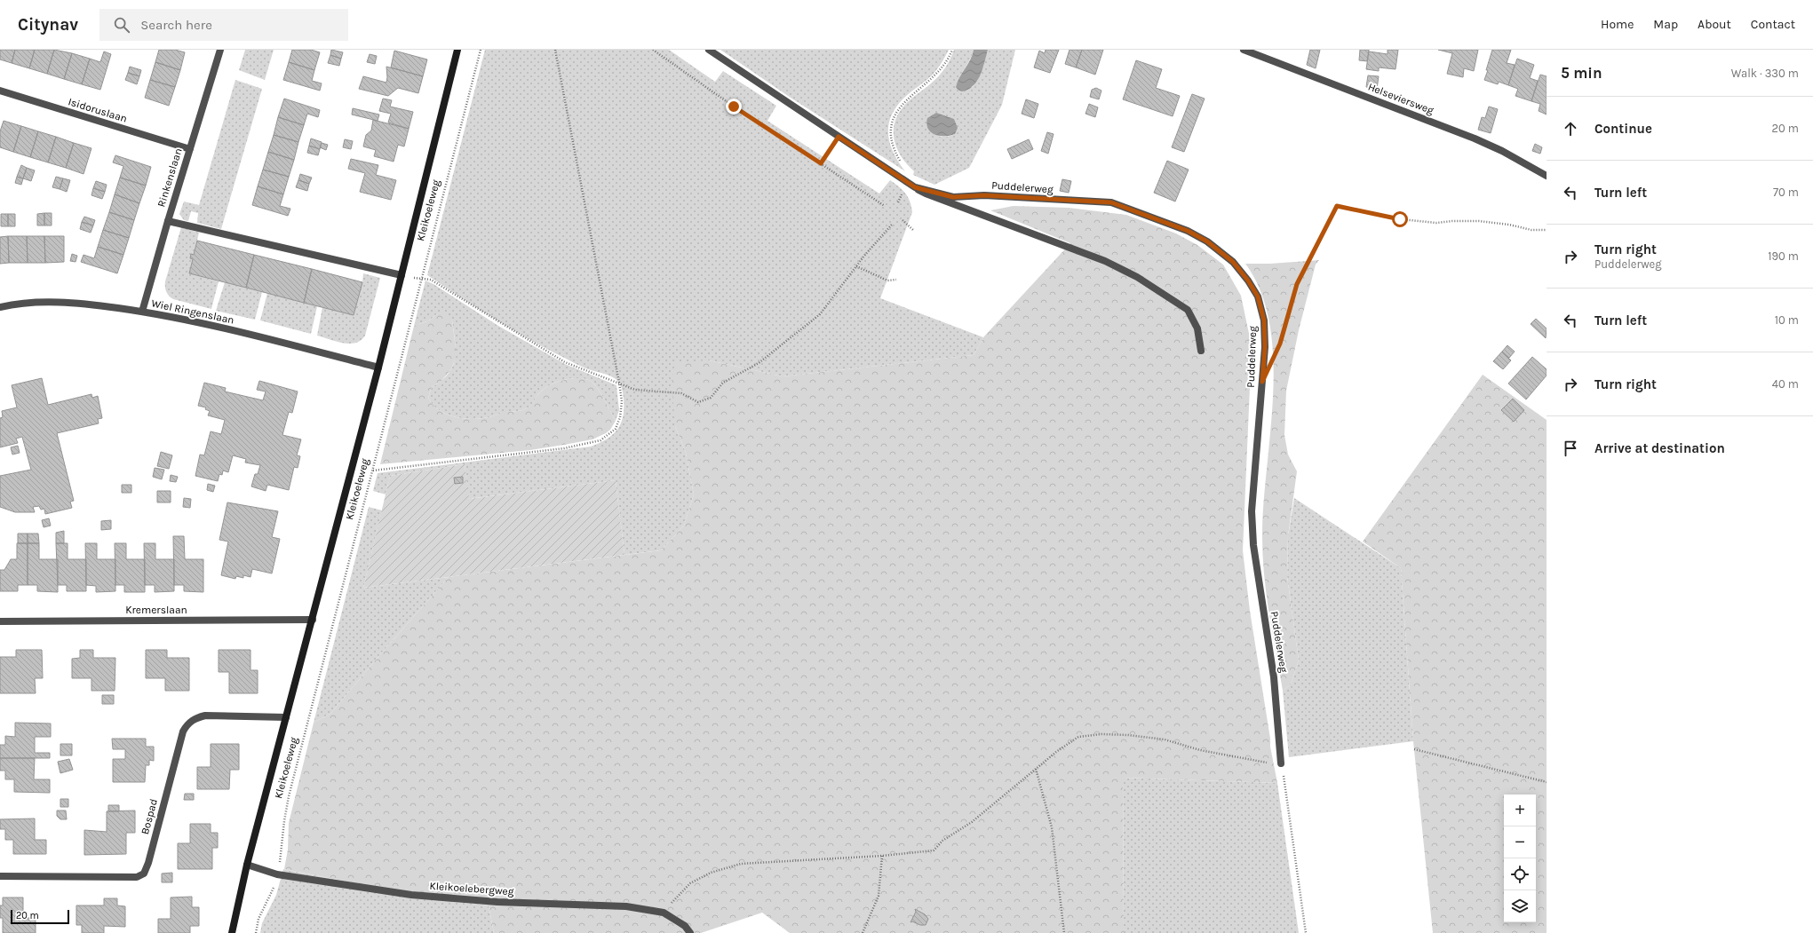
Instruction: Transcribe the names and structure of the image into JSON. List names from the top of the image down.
{
  "streets": {
    "street": [
      "Helseviersweg",
      "Isidoruslaan",
      "Rinkenslaan",
      "Puddelerweg",
      "Kleikoeleweg",
      "Wiel Ringenslaan",
      "Kremerslaan",
      "Bospad",
      "Kleikoelebergweg"
    ]
  },
  "crossings": [
    ["Isidoruslaan", "Rinkenslaan"],
    ["Rinkenslaan", "Wiel Ringenslaan"],
    ["Kleikoeleweg", "Wiel Ringenslaan"],
    ["Kleikoeleweg", "Kremerslaan"],
    ["Kleikoeleweg", "Bospad"],
    ["Kleikoeleweg", "Kleikoelebergweg"]
  ],
  "scale_bar": "20 m",
  "page": {
    "header": "Citynav",
    "search": "Search here",
    "nav": [
      "Home",
      "Map",
      "About",
      "Contact"
    ],
    "heading": ["5 min", "Walk · 330 m"],
    "list": [
      ["Continue", "20 m"],
      ["Turn left", "70 m"],
      ["Turn right", "Puddelerweg", "190 m"],
      ["Turn left", "10 m"],
      ["Turn right", "40 m"],
      "Arrive at destination"
    ],
    "map_buttons": ["+", "−"],
    "scale": "20 m"
  }
}
